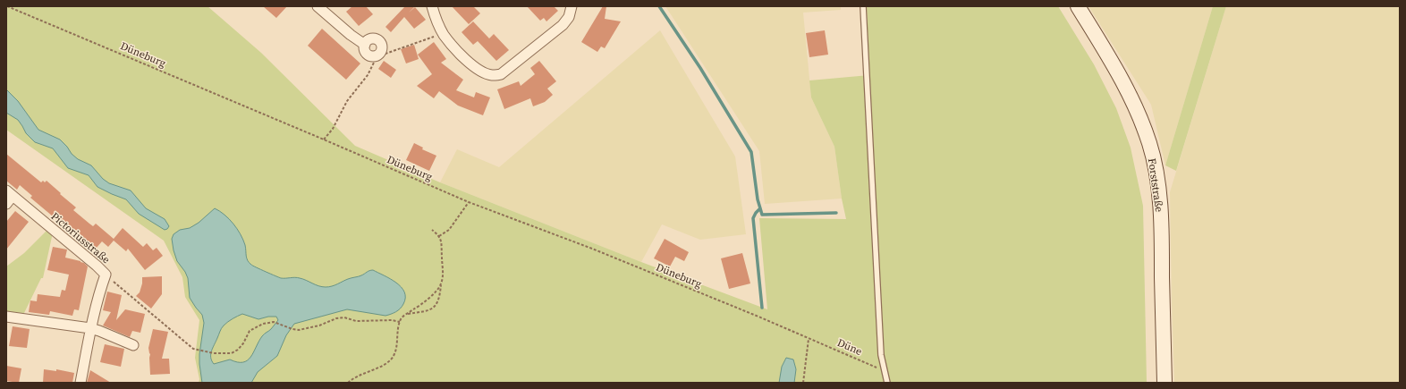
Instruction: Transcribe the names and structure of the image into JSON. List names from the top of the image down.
{
  "streets": {
    "street": ["Forststraße", "Pictoriusstraße"],
    "path": ["Düneburg", "Düne"]
  },
  "crossings": [
    ["Düneburg", "Düne"]
  ]
}
